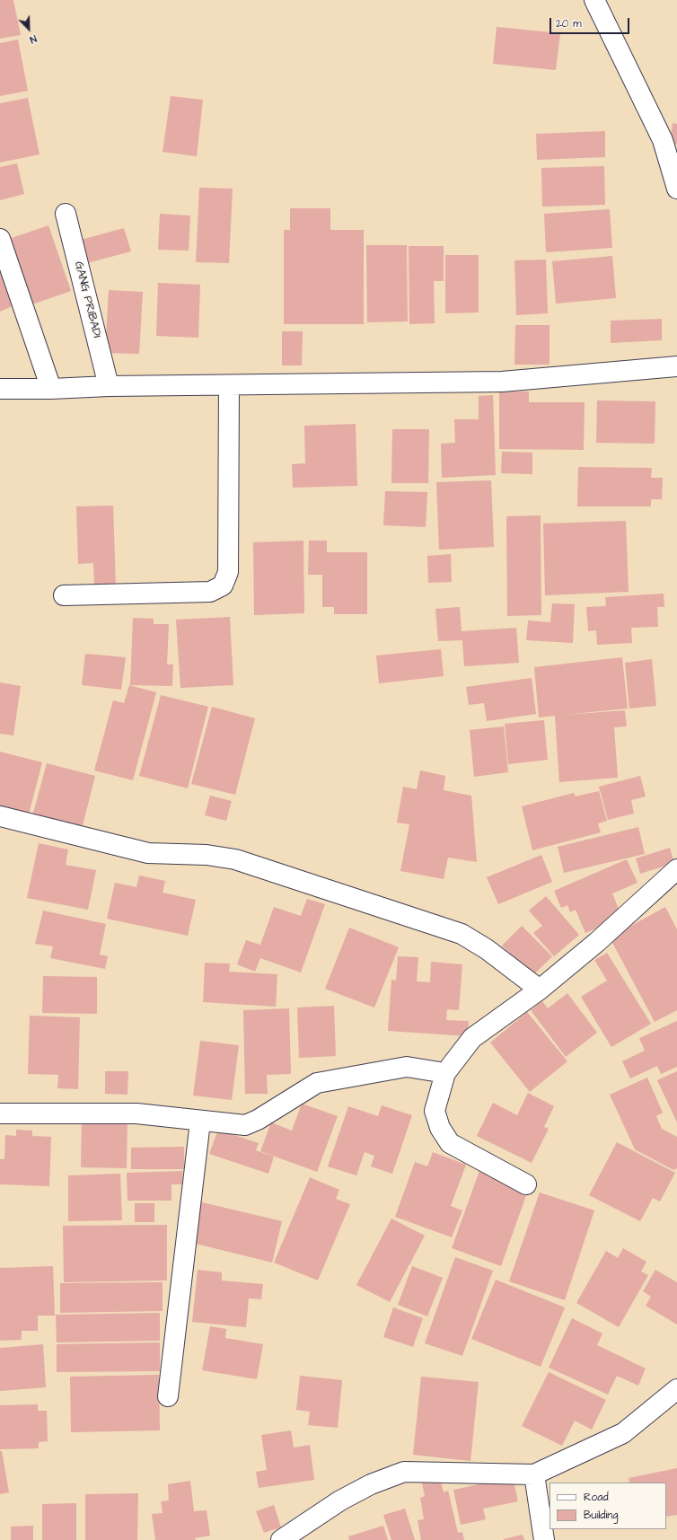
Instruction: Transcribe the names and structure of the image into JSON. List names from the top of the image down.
{
  "streets": {
    "street": ["GANG PRIBADI"]
  },
  "legend": ["Road", "Building"],
  "scale_bar": "20 m",
  "north": "bottom right"
}
